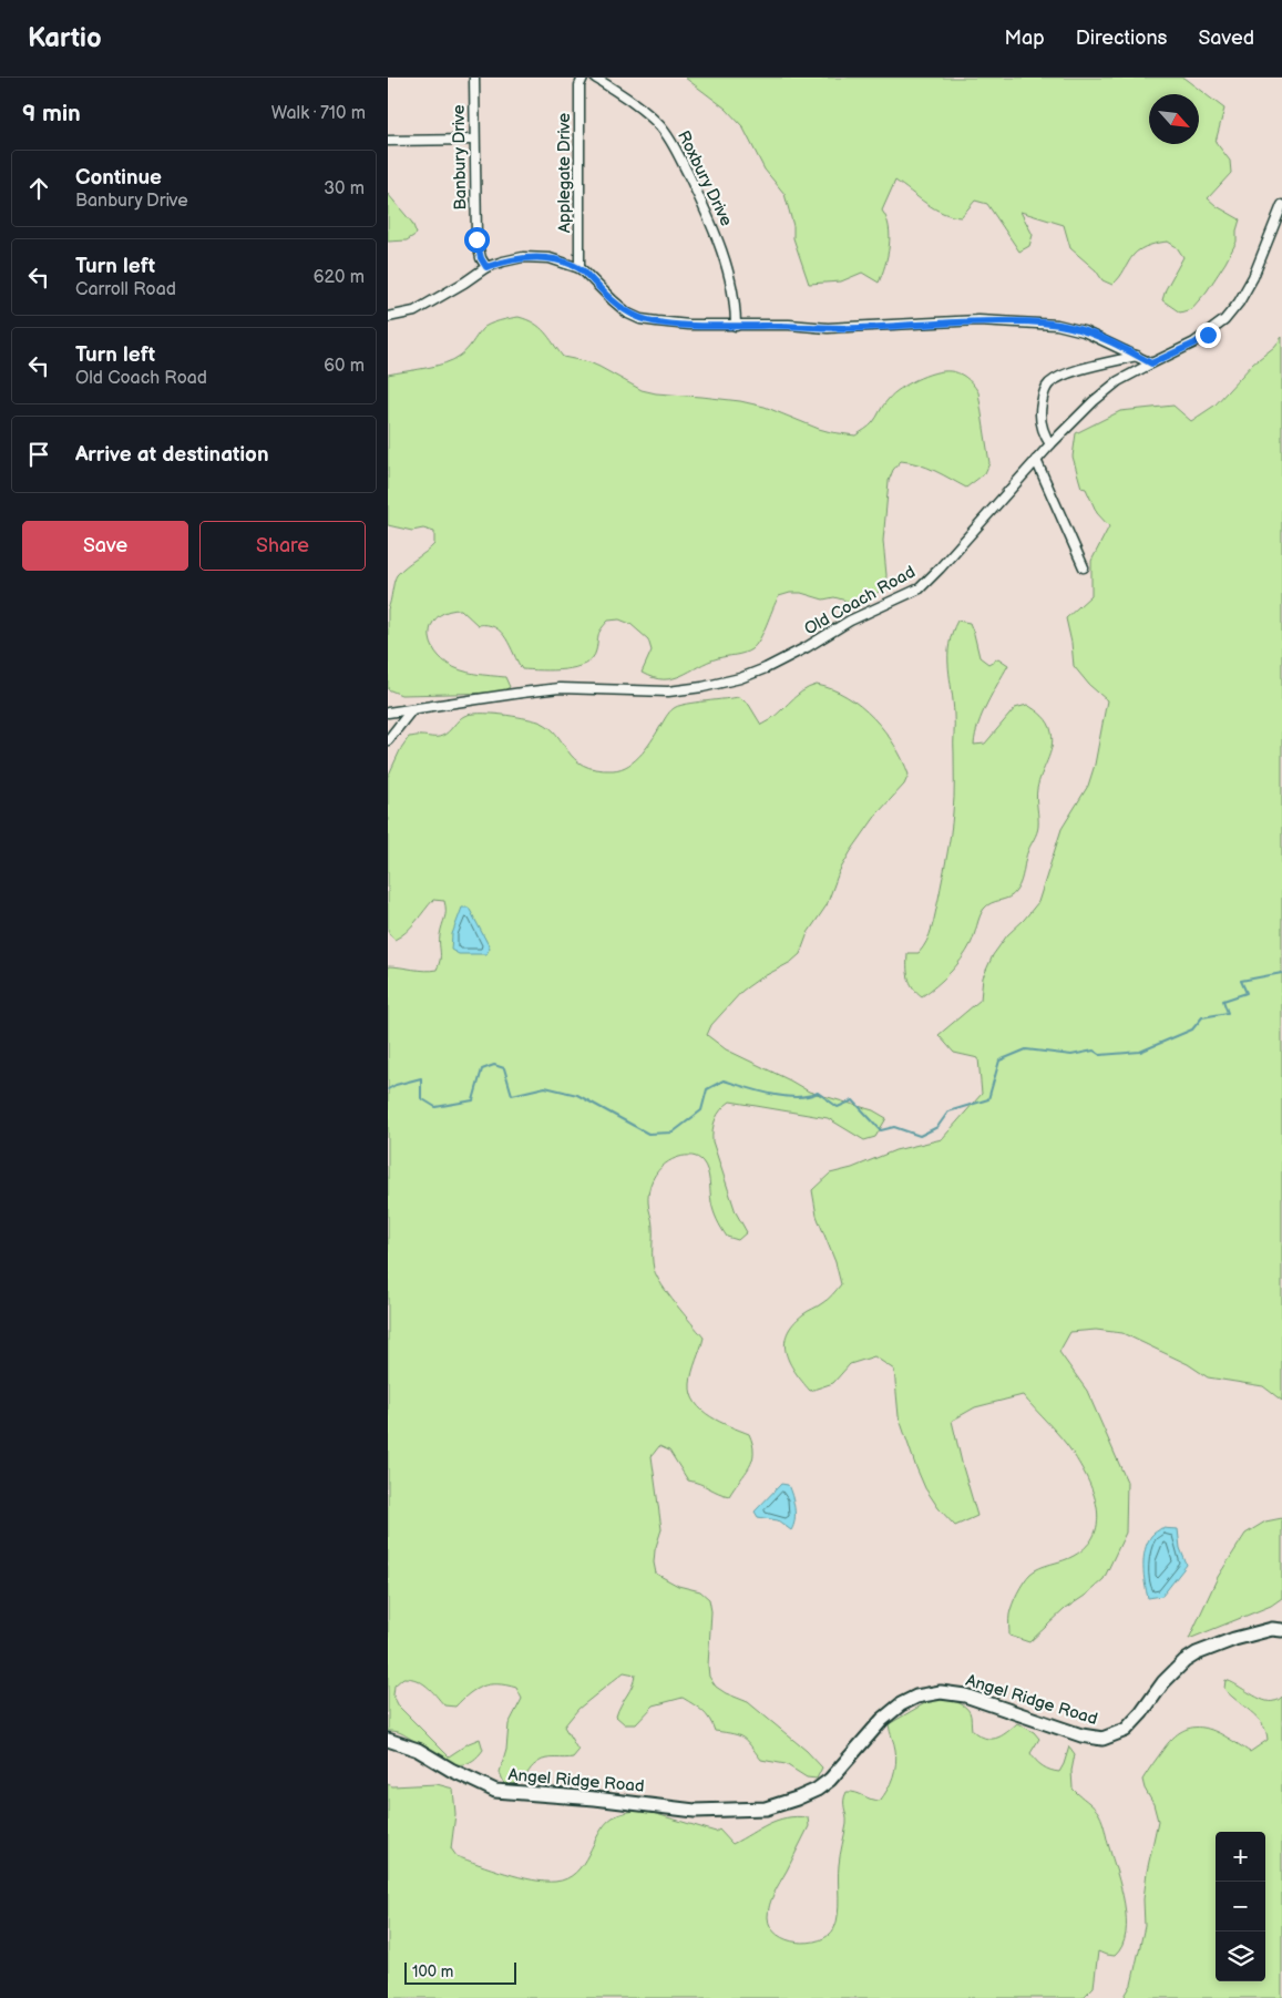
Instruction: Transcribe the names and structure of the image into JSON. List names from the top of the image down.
{
  "streets": {
    "street": [
      "Banbury Drive",
      "Applegate Drive",
      "Roxbury Drive",
      "Old Coach Road",
      "Angel Ridge Road"
    ]
  },
  "scale_bar": "100 m",
  "north": "bottom right",
  "page": {
    "header": "Kartio",
    "nav": ["Map", "Directions", "Saved"],
    "heading": ["9 min", "Walk · 710 m"],
    "list": [
      ["Continue", "Banbury Drive", "30 m"],
      ["Turn left", "Carroll Road", "620 m"],
      ["Turn left", "Old Coach Road", "60 m"],
      "Arrive at destination"
    ],
    "buttons": ["Save", "Share"],
    "map_buttons": ["+", "−"],
    "scale": "100 m"
  }
}
